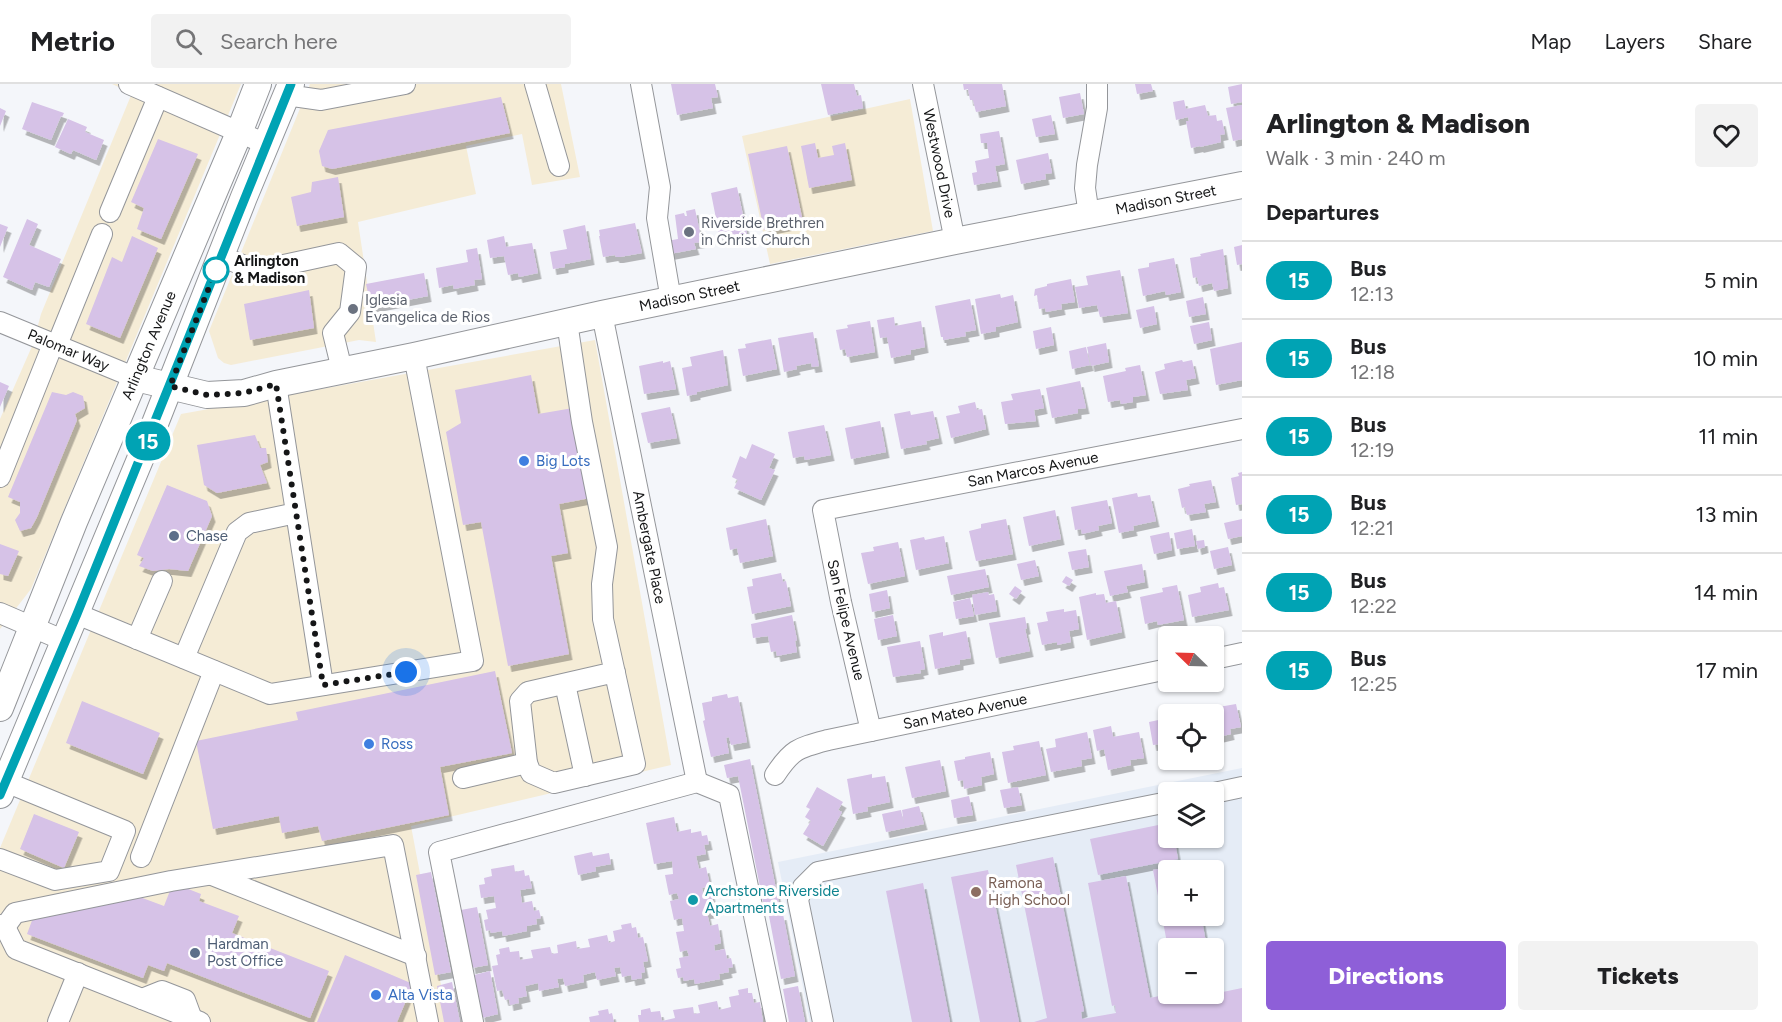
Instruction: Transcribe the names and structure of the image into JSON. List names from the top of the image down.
{
  "streets": {
    "main road": ["Madison Street", "Arlington Avenue"],
    "street": [
      "Westwood Drive",
      "Palomar Way",
      "San Marcos Avenue",
      "Ambergate Place",
      "San Felipe Avenue",
      "San Mateo Avenue"
    ]
  },
  "crossings": [
    ["Westwood Drive", "Madison Street"],
    ["Madison Street", "Arlington Avenue"],
    ["Madison Street", "Palomar Way"],
    ["Madison Street", "Ambergate Place"],
    ["Arlington Avenue", "Palomar Way"],
    ["San Marcos Avenue", "San Felipe Avenue"],
    ["San Felipe Avenue", "San Mateo Avenue"]
  ],
  "places": [
    "Riverside Brethren in Christ Church",
    "Arlington & Madison",
    "Iglesia Evangelica de Rios",
    "Big Lots",
    "Chase",
    "Ross",
    "Ramona High School",
    "Archstone Riverside Apartments",
    "Hardman Post Office",
    "Alta Vista"
  ],
  "lines": ["bus line 15"],
  "north": "top left",
  "page": {
    "header": "Metrio",
    "search": "Search here",
    "nav": ["Map", "Layers", "Share"],
    "on_map": "15",
    "heading": [
      ["Arlington & Madison", "Walk · 3 min · 240 m"],
      "Departures"
    ],
    "list": [
      {
        "mark": "15",
        "name": "Bus",
        "note": "12:13",
        "value": "5 min"
      },
      {
        "mark": "15",
        "name": "Bus",
        "note": "12:18",
        "value": "10 min"
      },
      {
        "mark": "15",
        "name": "Bus",
        "note": "12:19",
        "value": "11 min"
      },
      {
        "mark": "15",
        "name": "Bus",
        "note": "12:21",
        "value": "13 min"
      },
      {
        "mark": "15",
        "name": "Bus",
        "note": "12:22",
        "value": "14 min"
      },
      {
        "mark": "15",
        "name": "Bus",
        "note": "12:25",
        "value": "17 min"
      }
    ],
    "map_buttons": ["+", "−"],
    "buttons": ["Directions", "Tickets"]
  }
}
